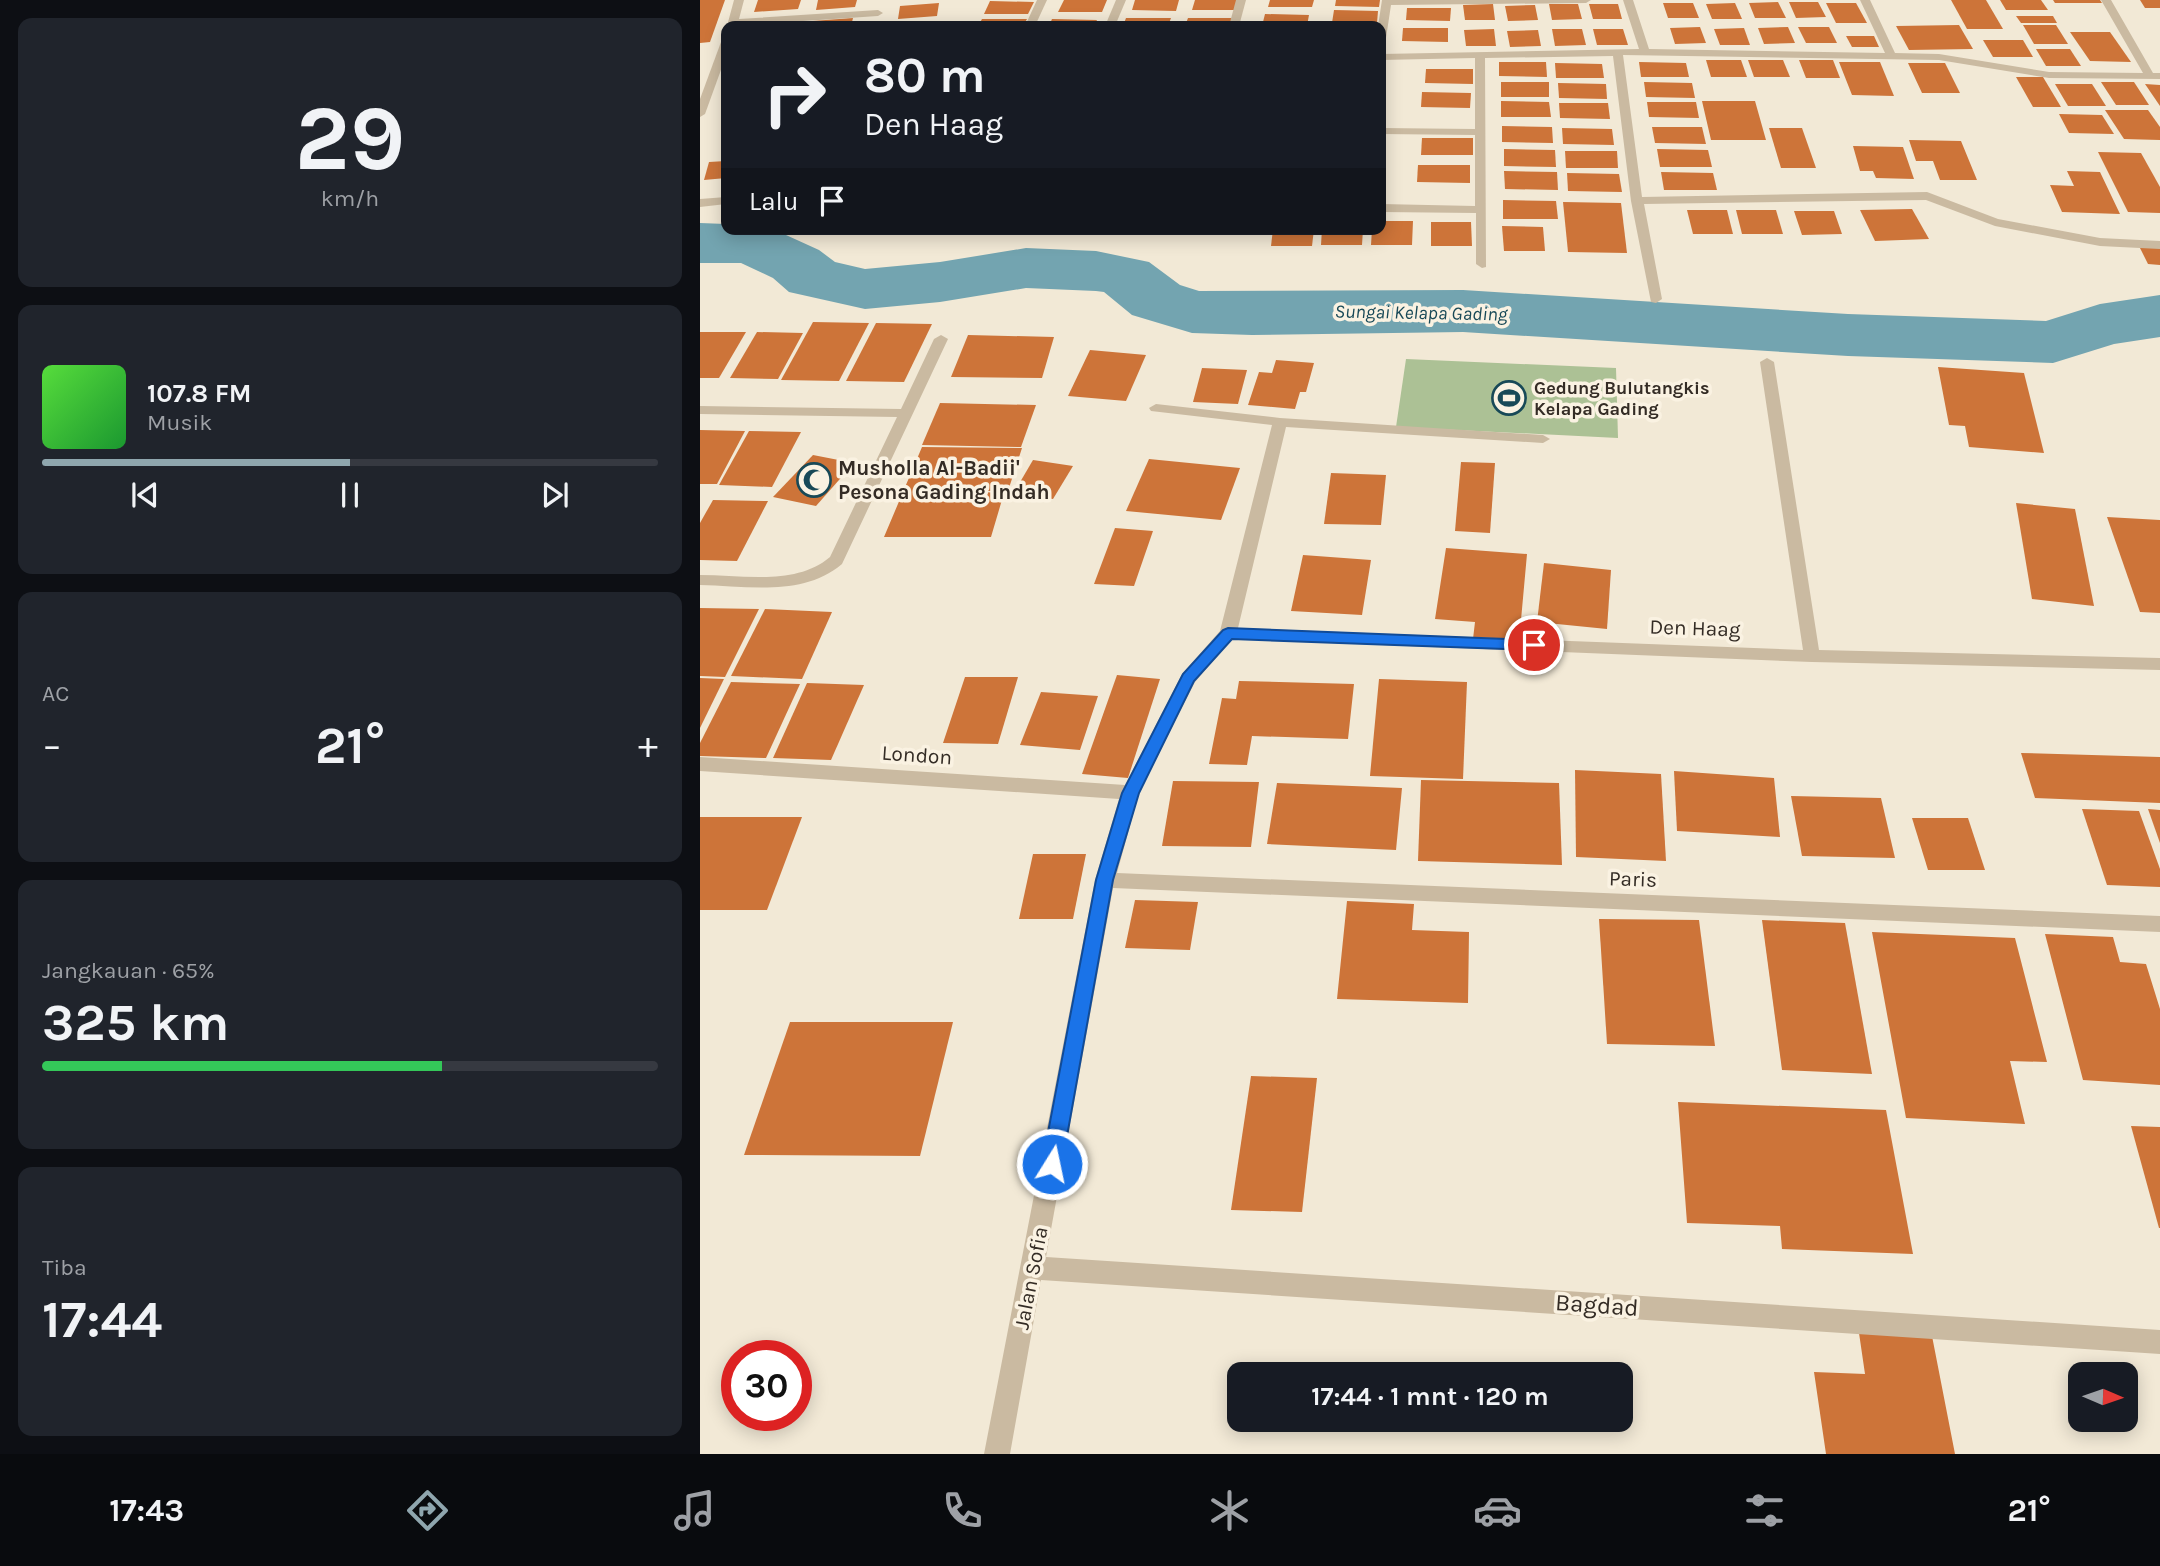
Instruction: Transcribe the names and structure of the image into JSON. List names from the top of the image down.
{
  "streets": {
    "street": [
      "Den Haag",
      "London",
      "Paris",
      "Jalan Sofia",
      "Bagdad"
    ]
  },
  "crossings": [
    ["Den Haag", "Jalan Sofia"],
    ["London", "Jalan Sofia"],
    ["Paris", "Jalan Sofia"],
    ["Jalan Sofia", "Bagdad"]
  ],
  "water": ["Sungai Kelapa Gading"],
  "places": {
    "sports": ["Gedung Bulutangkis Kelapa Gading"],
    "mosque": ["Musholla Al-Badii' Pesona Gading Indah"]
  },
  "north": "right",
  "page": {
    "tile": [
      ["29", "km/h"],
      "AC",
      ["Jangkauan · 65%", "325 km"],
      ["Tiba", "17:44"]
    ],
    "turn": ["80 m", "Den Haag"],
    "then": "Lalu",
    "song": ["107.8 FM", "Musik"],
    "heat": ["−", "21°", "+"],
    "limit": "30",
    "trip": "17:44 · 1 mnt · 120 m",
    "tabs": ["17:43", "21°"]
  }
}
